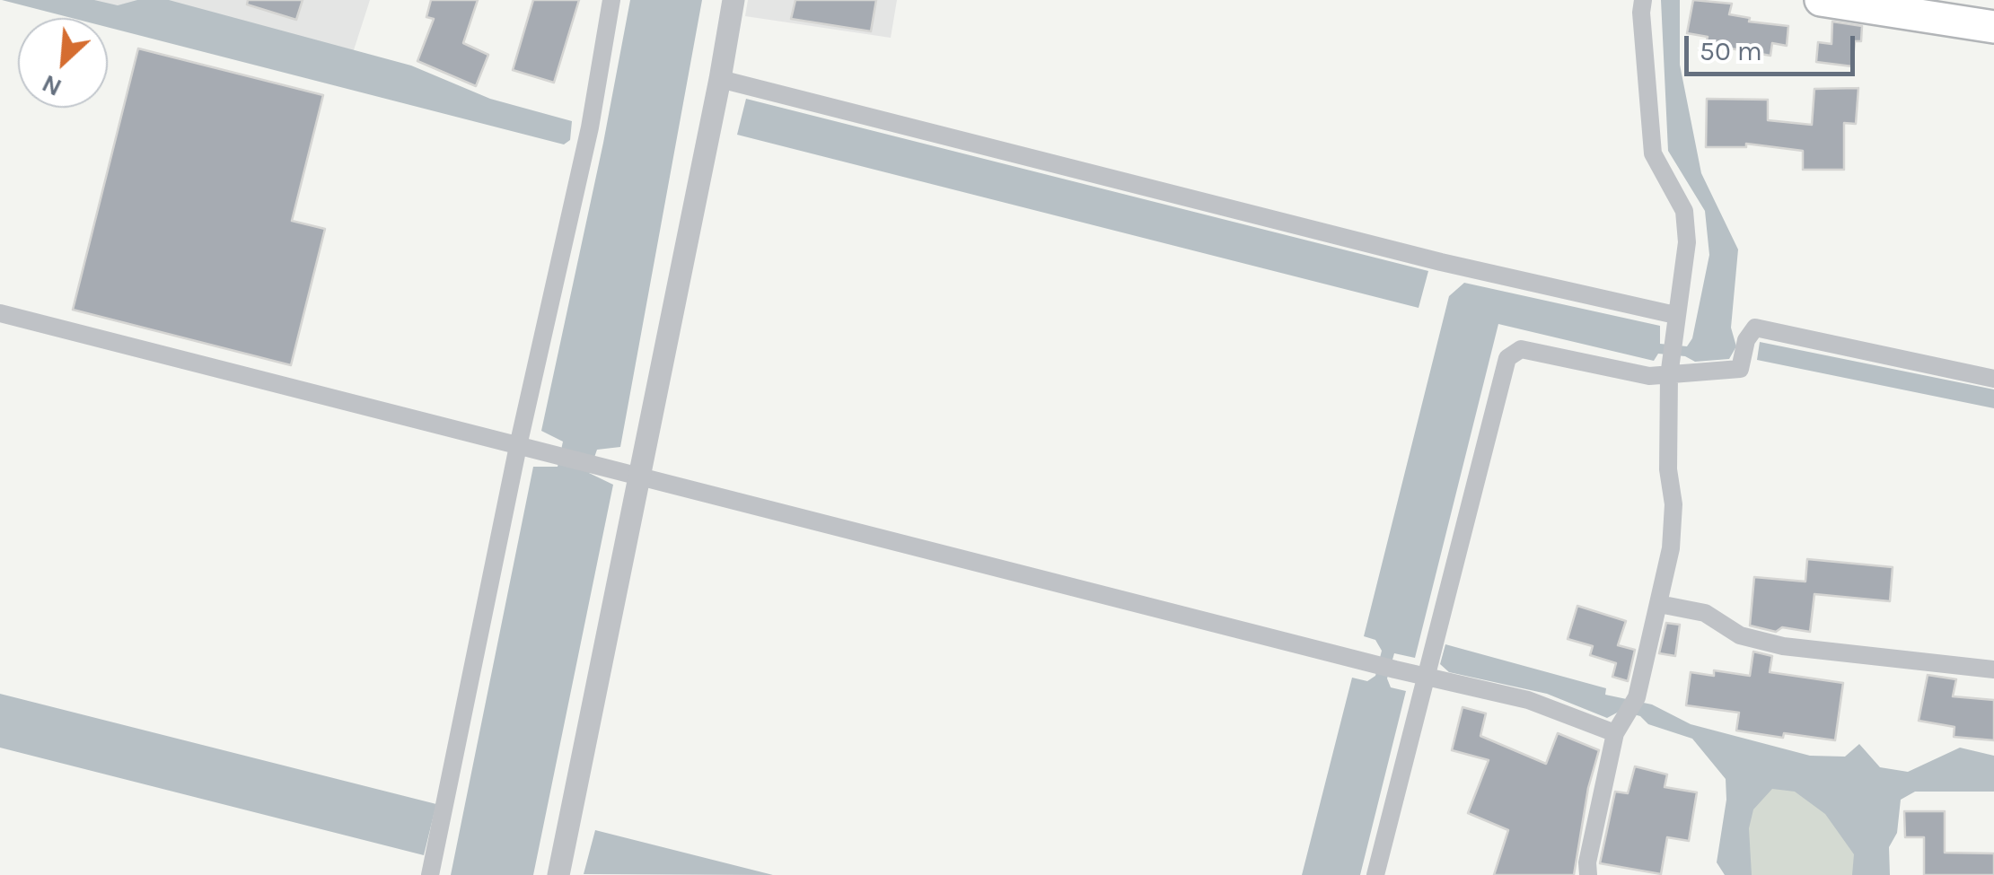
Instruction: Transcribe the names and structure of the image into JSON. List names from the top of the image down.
{
  "scale_bar": "50 m",
  "north": "bottom left"
}
